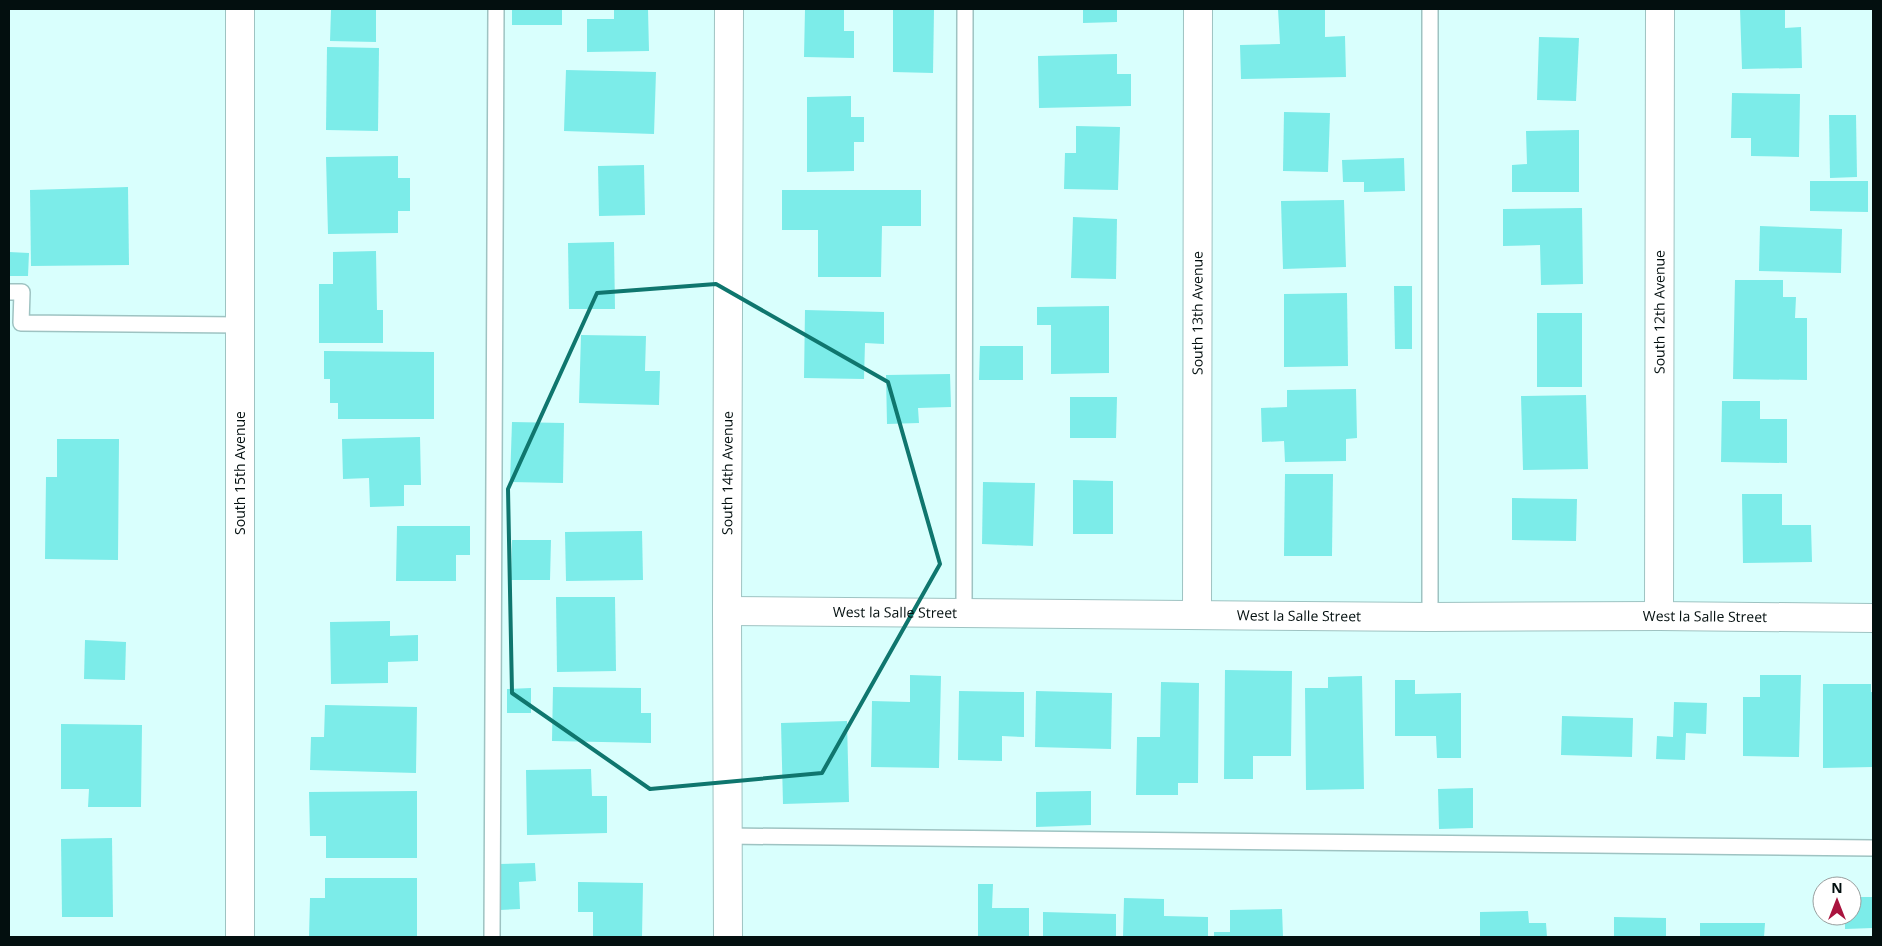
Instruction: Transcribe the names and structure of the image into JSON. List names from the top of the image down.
{
  "streets": {
    "street": [
      "South 13th Avenue",
      "South 12th Avenue",
      "South 15th Avenue",
      "South 14th Avenue",
      "West la Salle Street"
    ]
  },
  "crossings": [
    ["South 13th Avenue", "West la Salle Street"],
    ["South 12th Avenue", "West la Salle Street"],
    ["South 14th Avenue", "West la Salle Street"]
  ],
  "north": "top"
}
